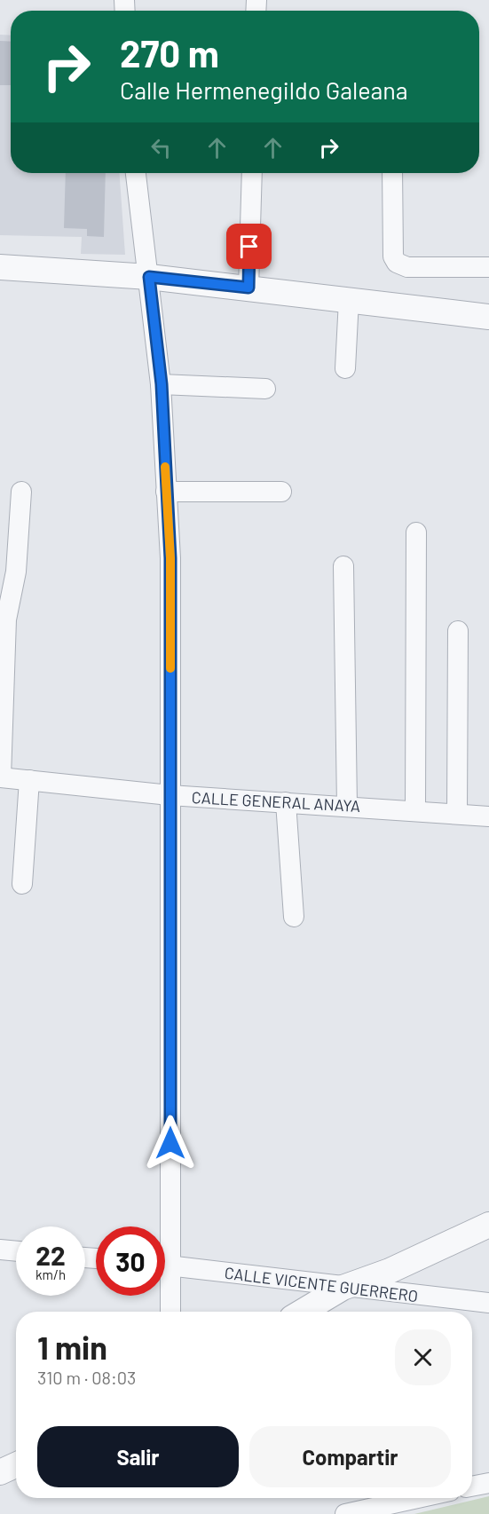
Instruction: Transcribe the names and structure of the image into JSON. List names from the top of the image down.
{
  "streets": {
    "street": ["CALLE GENERAL ANAYA", "CALLE VICENTE GUERRERO"]
  },
  "page": {
    "turn": ["270 m", "Calle Hermenegildo Galeana"],
    "speed": "22 km/h",
    "limit": "30",
    "heading": ["1 min", "310 m · 08:03"],
    "buttons": ["Salir", "Compartir"]
  }
}
